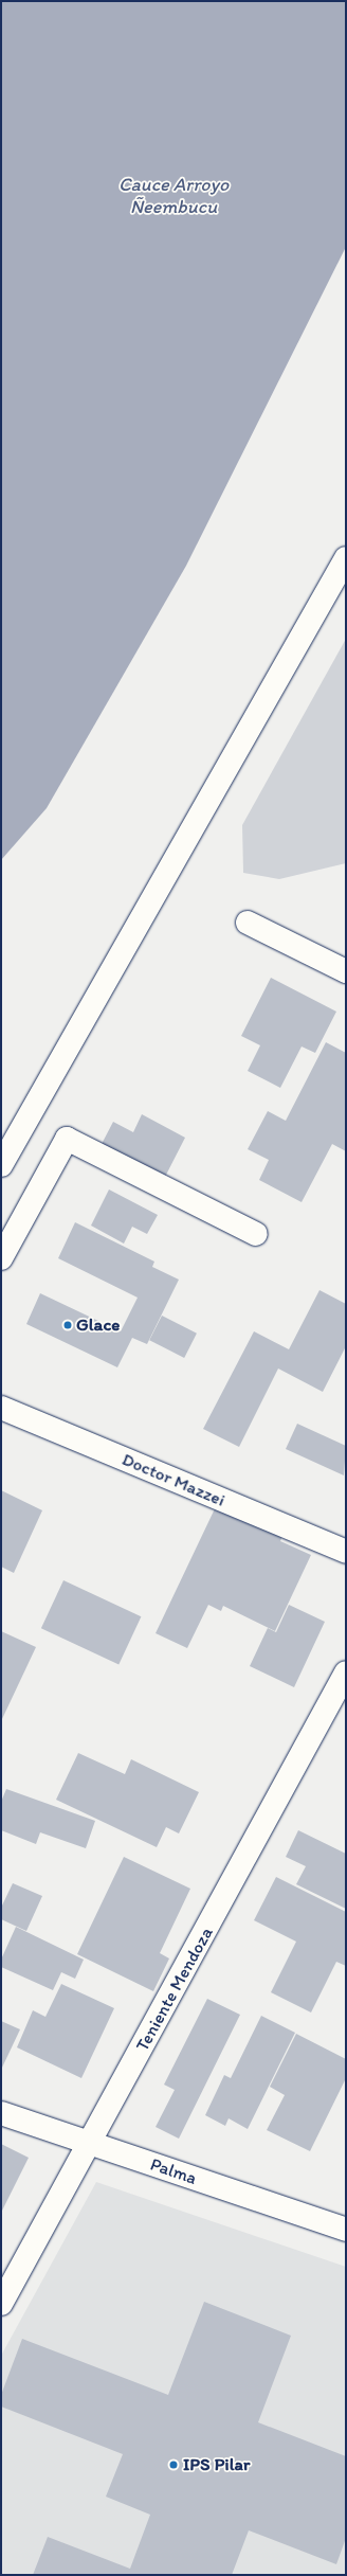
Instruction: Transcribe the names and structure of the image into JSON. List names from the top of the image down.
{
  "streets": {
    "street": ["Doctor Mazzei", "Teniente Mendoza", "Palma"]
  },
  "crossings": [
    ["Teniente Mendoza", "Palma"]
  ],
  "water": ["Cauce Arroyo Ñeembucu"],
  "places": ["Glace", "IPS Pilar"]
}
